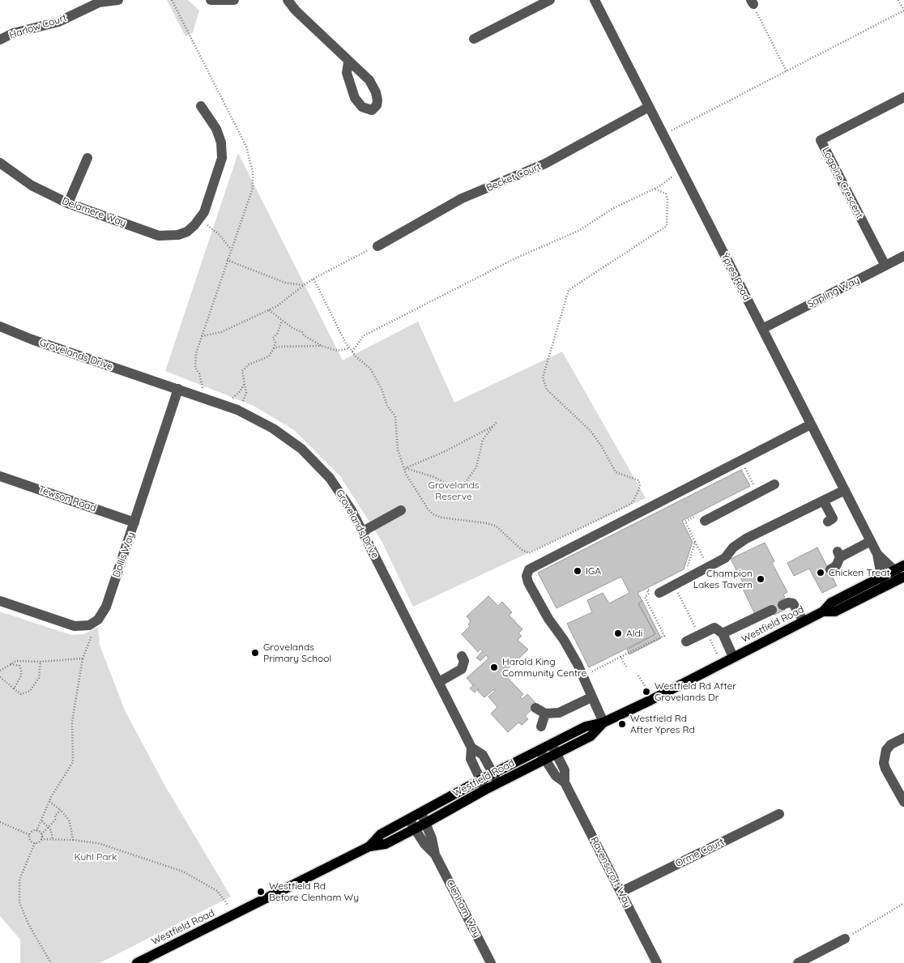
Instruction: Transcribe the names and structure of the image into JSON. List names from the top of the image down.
{
  "streets": {
    "main road": ["Westfield Road"],
    "street": [
      "Harlow Court",
      "Becket Court",
      "Logpine Crescent",
      "Delamere Way",
      "Ypres Road",
      "Sapling Way",
      "Grovelands Drive",
      "Tewson Road",
      "Dollis Way",
      "Orme Court",
      "Ravenscroft Way",
      "Clenham Way"
    ]
  },
  "crossings": [
    ["Becket Court", "Ypres Road"],
    ["Logpine Crescent", "Sapling Way"],
    ["Ypres Road", "Sapling Way"],
    ["Ypres Road", "Westfield Road"],
    ["Grovelands Drive", "Dollis Way"],
    ["Grovelands Drive", "Westfield Road"],
    ["Tewson Road", "Dollis Way"],
    ["Westfield Road", "Ravenscroft Way"],
    ["Westfield Road", "Clenham Way"],
    ["Orme Court", "Ravenscroft Way"]
  ],
  "parks": ["Grovelands Reserve", "Kuhl Park"],
  "places": [
    "IGA",
    "Chicken Treat",
    "Champion Lakes Tavern",
    "Aldi",
    "Grovelands Primary School",
    "Harold King Community Centre",
    "Westfield Rd After Grovelands Dr",
    "Westfield Rd After Ypres Rd",
    "Westfield Rd Before Clenham Wy"
  ]
}
